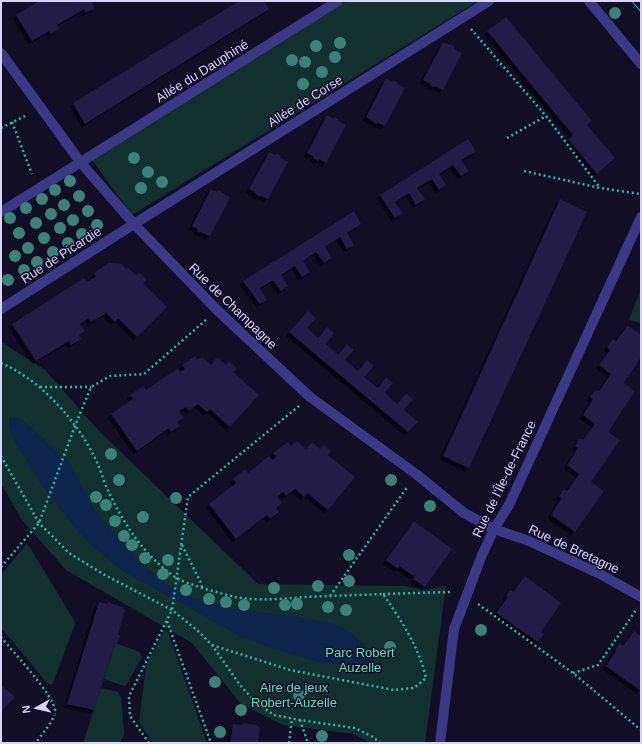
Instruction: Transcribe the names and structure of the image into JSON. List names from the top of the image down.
{
  "streets": {
    "street": [
      "Allée du Dauphiné",
      "Allée de Corse",
      "Rue de Picardie",
      "Rue de Champagne",
      "Rue de l'Île-de-France",
      "Rue de Bretagne"
    ]
  },
  "crossings": [
    ["Allée du Dauphiné", "Rue de Champagne"],
    ["Allée de Corse", "Rue de Picardie"],
    ["Allée de Corse", "Rue de Champagne"],
    ["Rue de Picardie", "Rue de Champagne"],
    ["Rue de Champagne", "Rue de l'Île-de-France"],
    ["Rue de Champagne", "Rue de Bretagne"],
    ["Rue de l'Île-de-France", "Rue de Bretagne"]
  ],
  "parks": ["Parc Robert Auzelle", "Aire de jeux Robert-Auzelle"],
  "north": "left"
}
